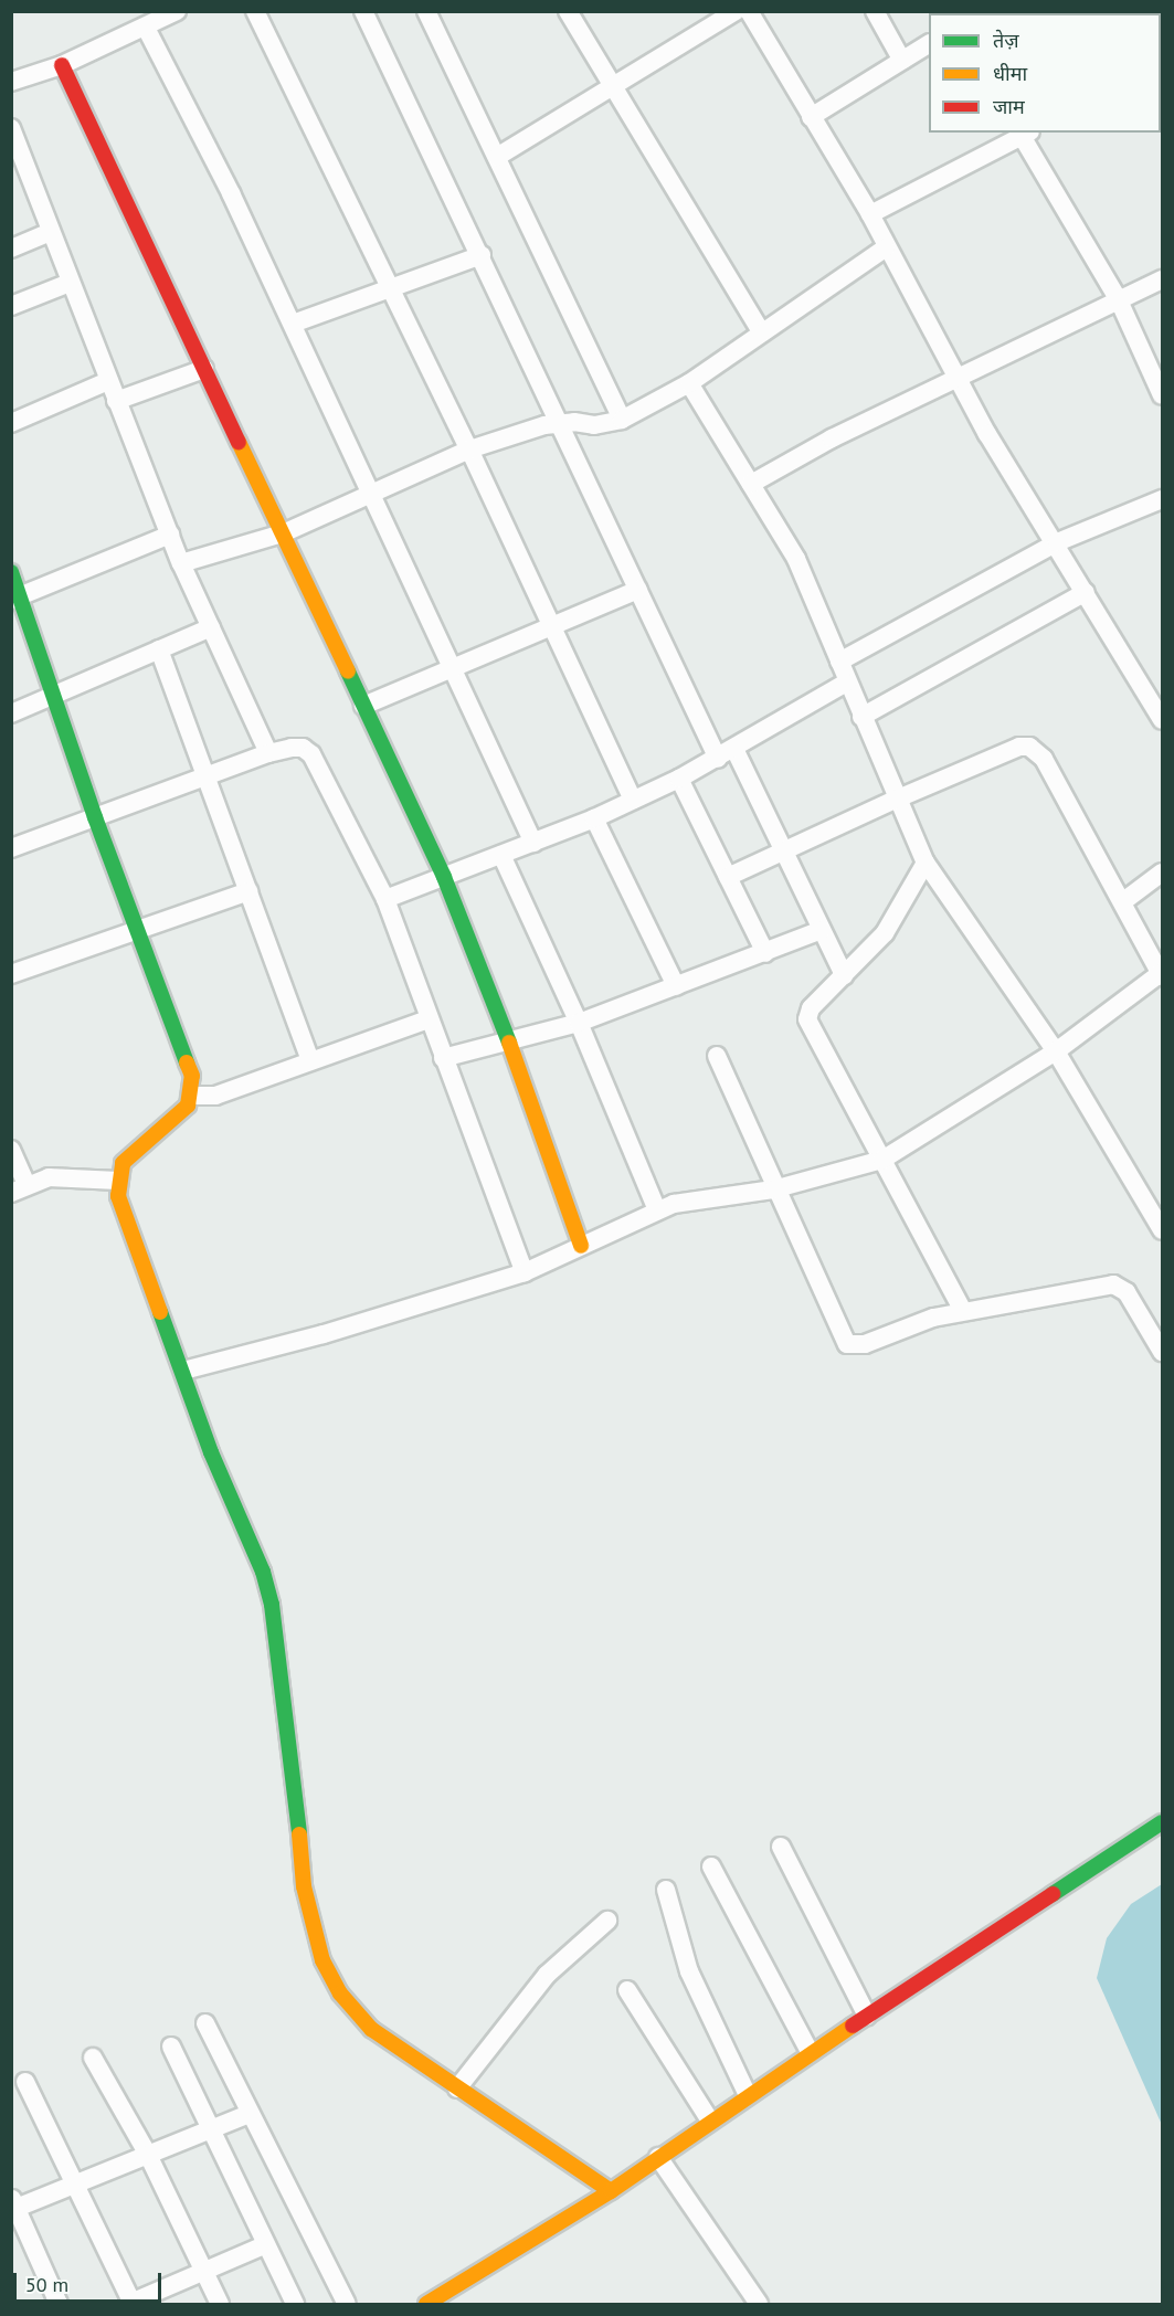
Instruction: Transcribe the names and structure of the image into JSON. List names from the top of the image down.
{
  "legend": ["तेज़", "धीमा", "जाम"],
  "scale_bar": "50 m"
}
